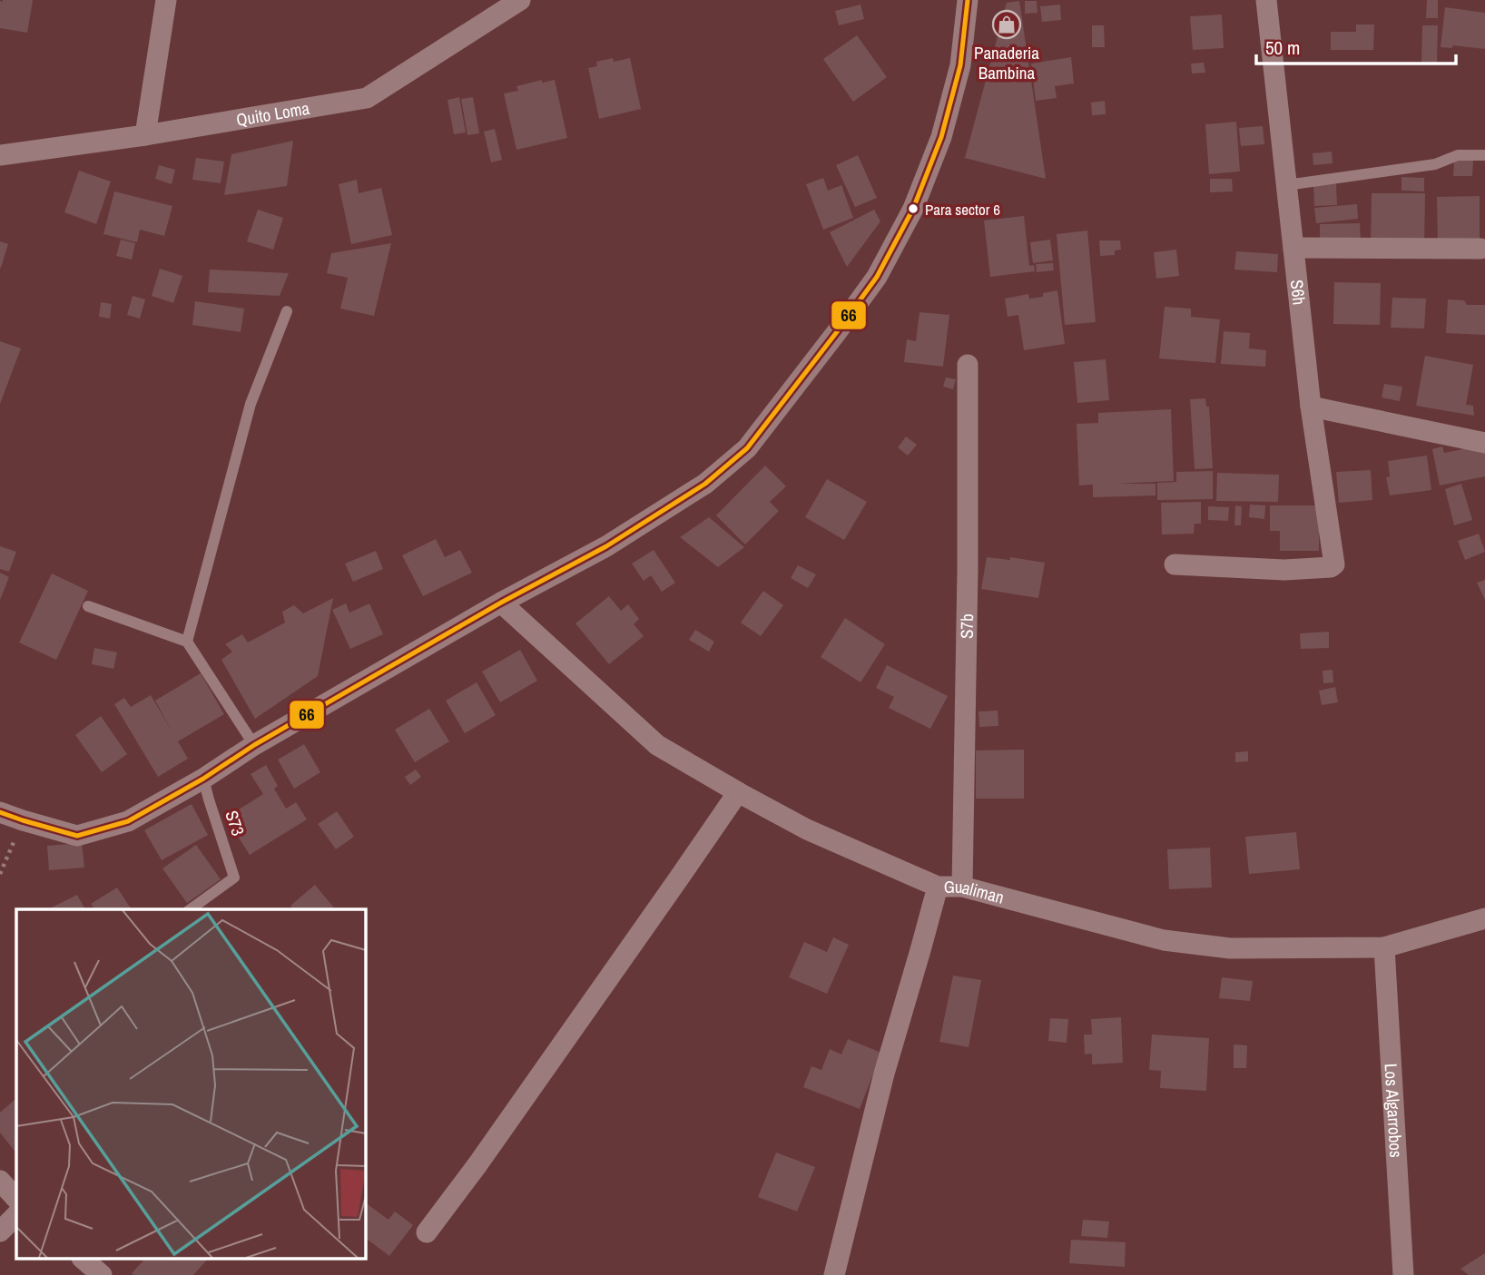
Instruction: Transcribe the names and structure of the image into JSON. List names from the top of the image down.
{
  "streets": {
    "street": [
      "Quito Loma",
      "S6h",
      "S7b",
      "Gualiman",
      "Los Algarrobos"
    ],
    "lane": ["S73"]
  },
  "crossings": [
    ["S7b", "Gualiman"],
    ["Gualiman", "Los Algarrobos"]
  ],
  "places": {
    "shop": ["Panaderia Bambina"],
    "other": ["Para sector 6"]
  },
  "lines": ["transit line 66"],
  "scale_bar": "50 m"
}
